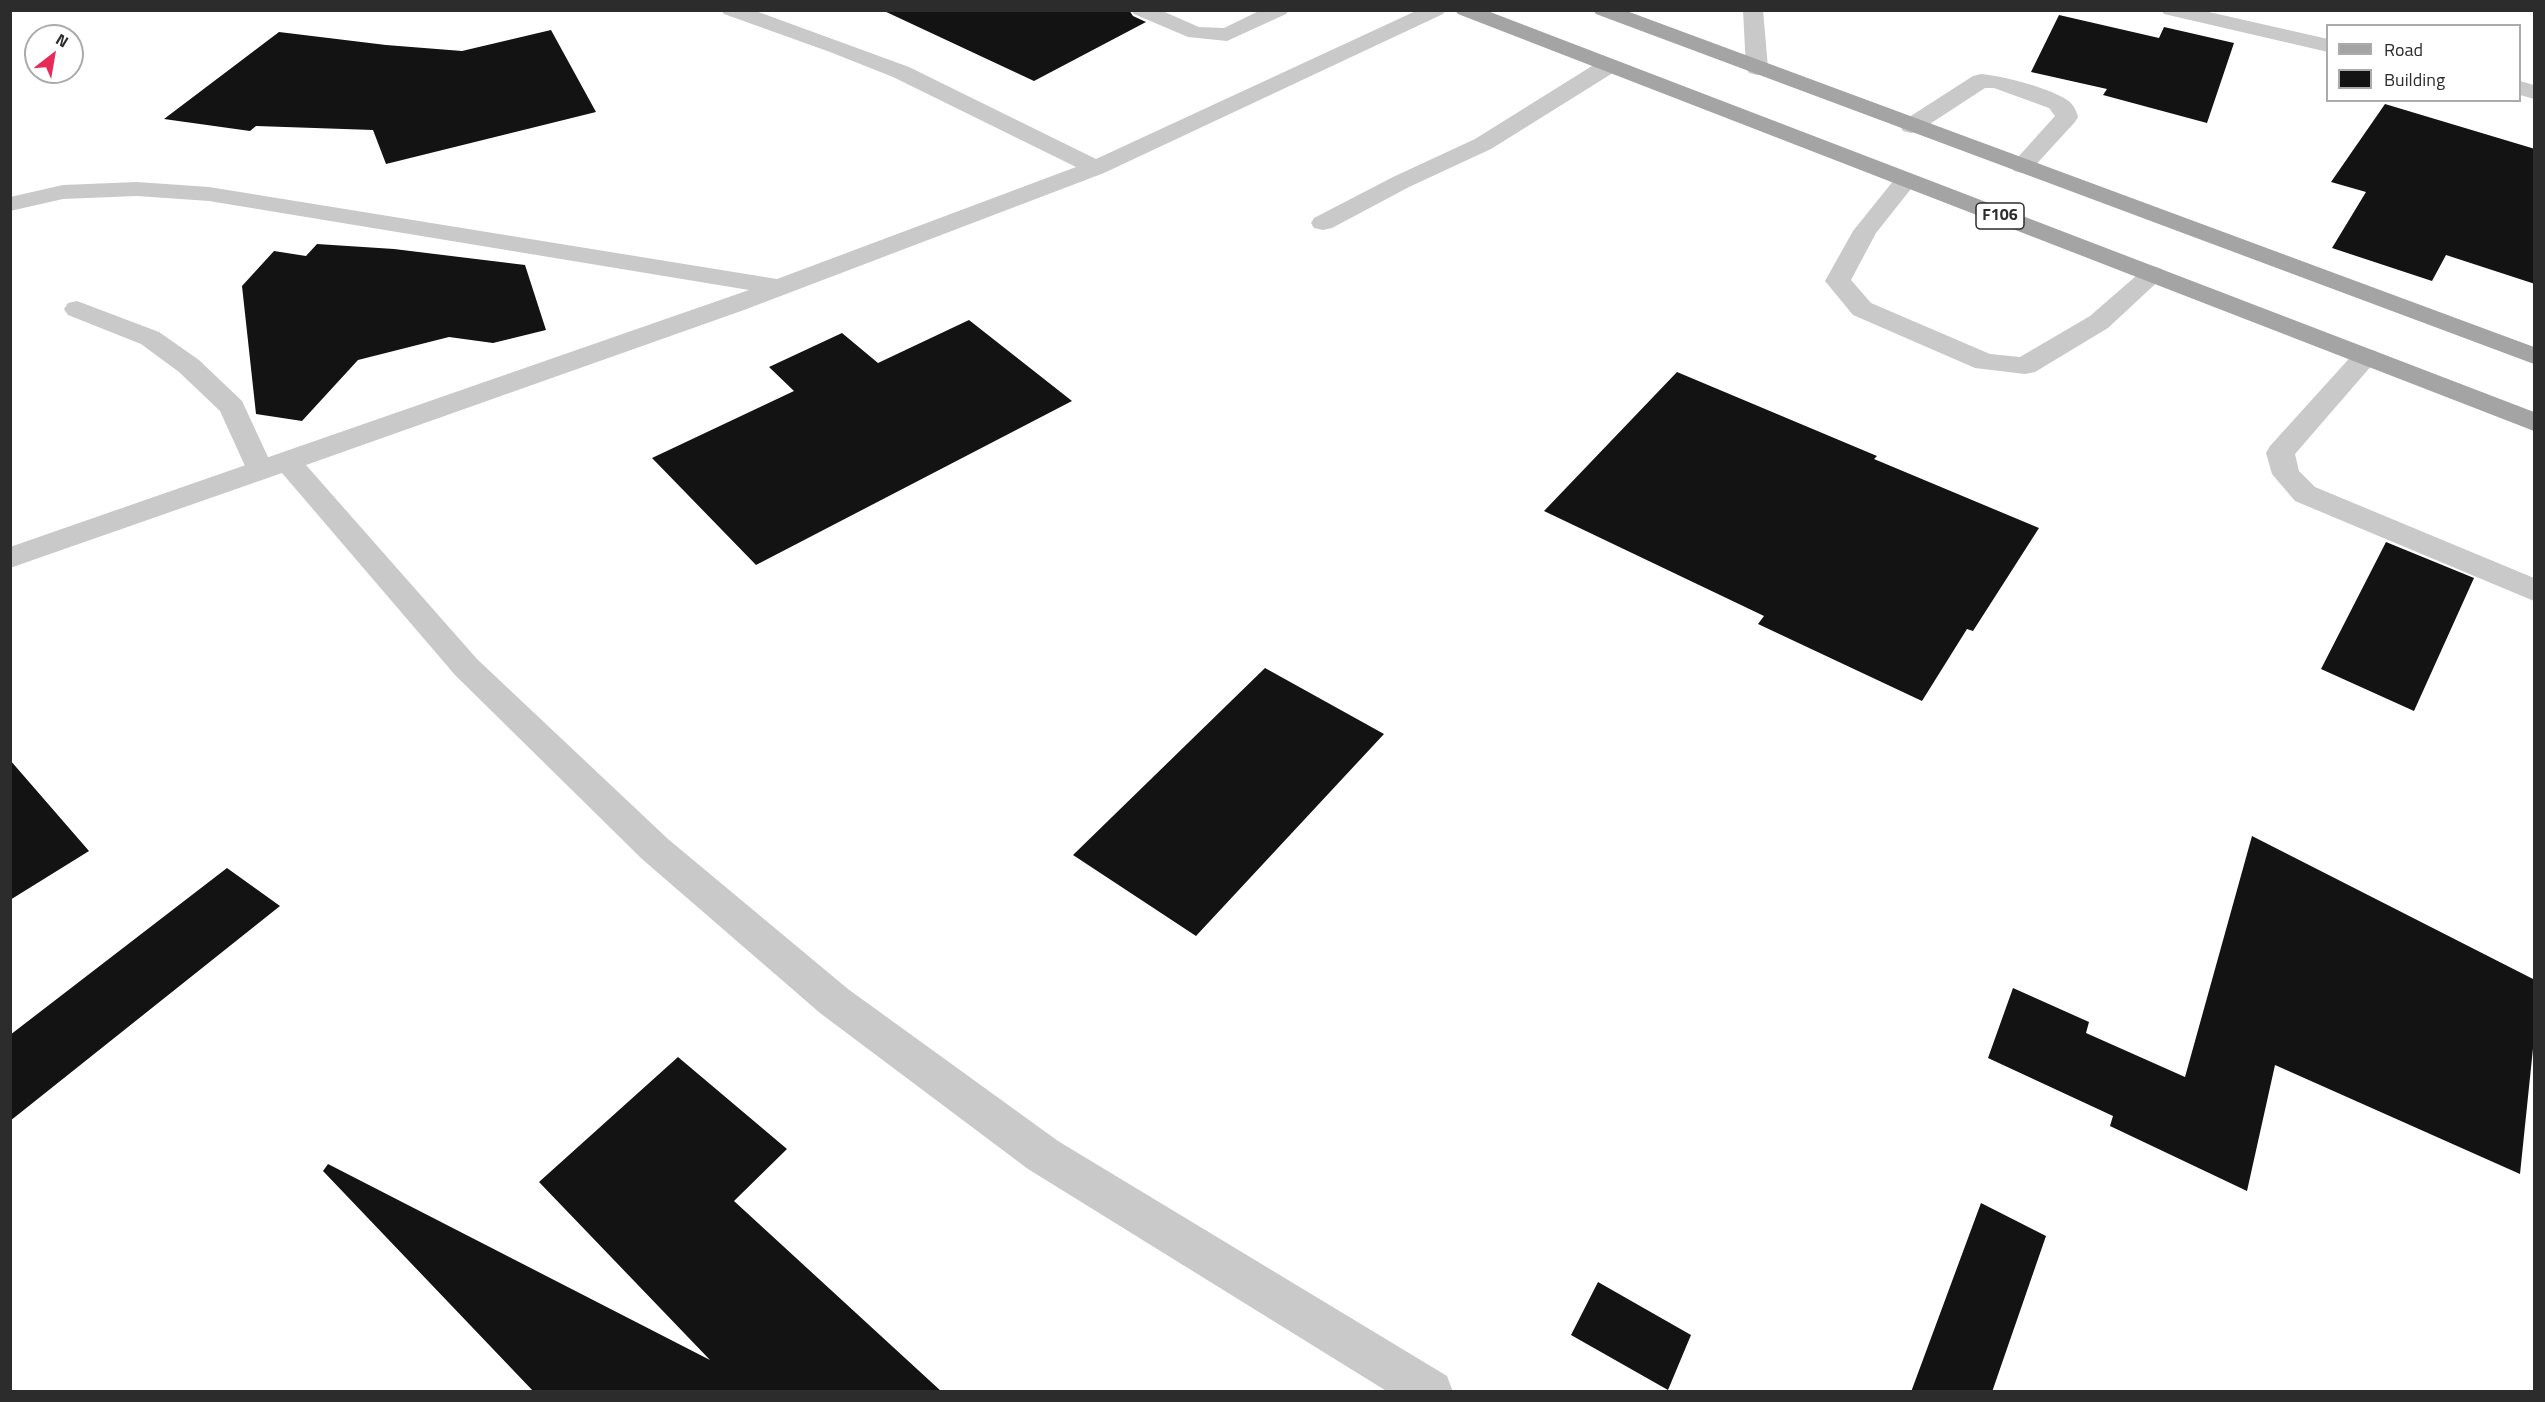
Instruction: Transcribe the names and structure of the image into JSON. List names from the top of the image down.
{
  "streets": {
    "main road": ["F106"]
  },
  "legend": ["Road", "Building"],
  "north": "top right"
}
